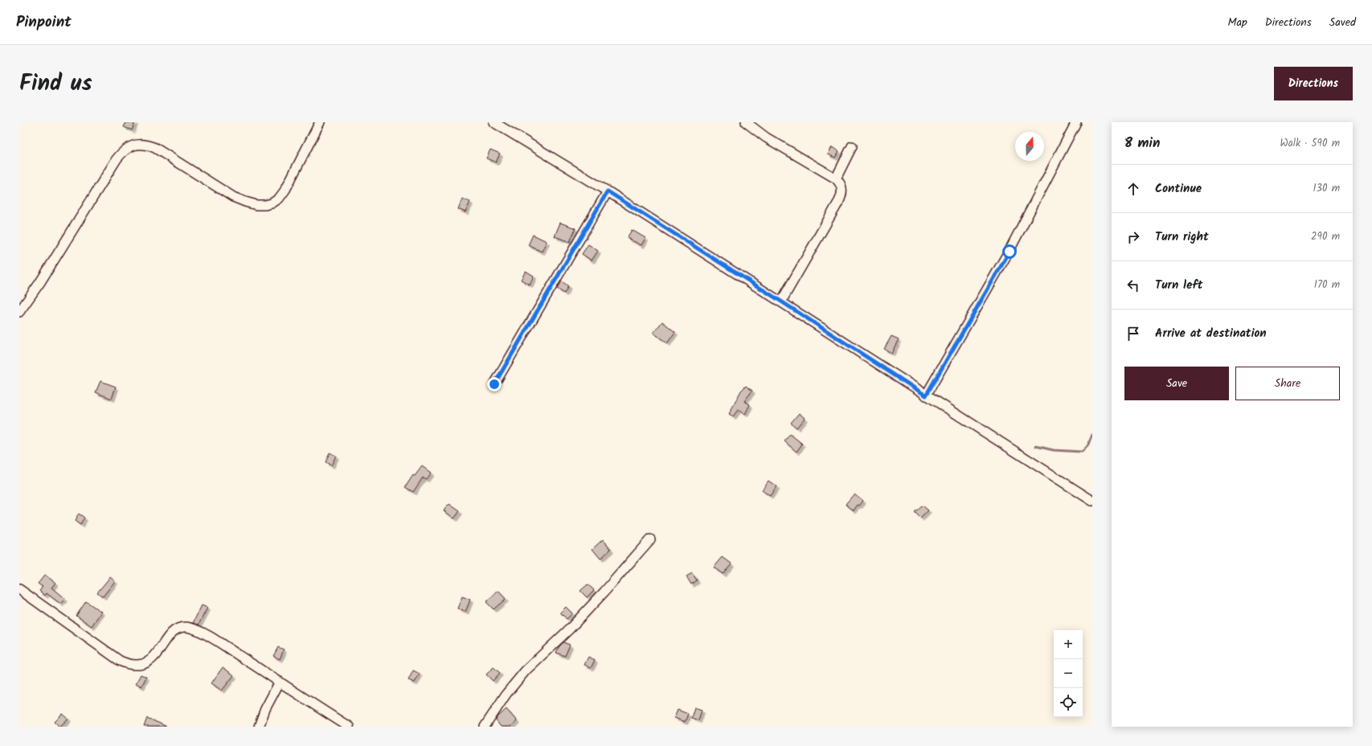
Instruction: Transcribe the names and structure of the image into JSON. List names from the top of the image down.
{
  "north": "top",
  "page": {
    "header": "Pinpoint",
    "nav": ["Map", "Directions", "Saved"],
    "title": "Find us",
    "buttons": [
      "Directions",
      ["Save", "Share"]
    ],
    "heading": ["8 min", "Walk · 590 m"],
    "list": [
      ["Continue", "130 m"],
      ["Turn right", "290 m"],
      ["Turn left", "170 m"],
      "Arrive at destination"
    ],
    "map_buttons": ["+", "−"]
  }
}
